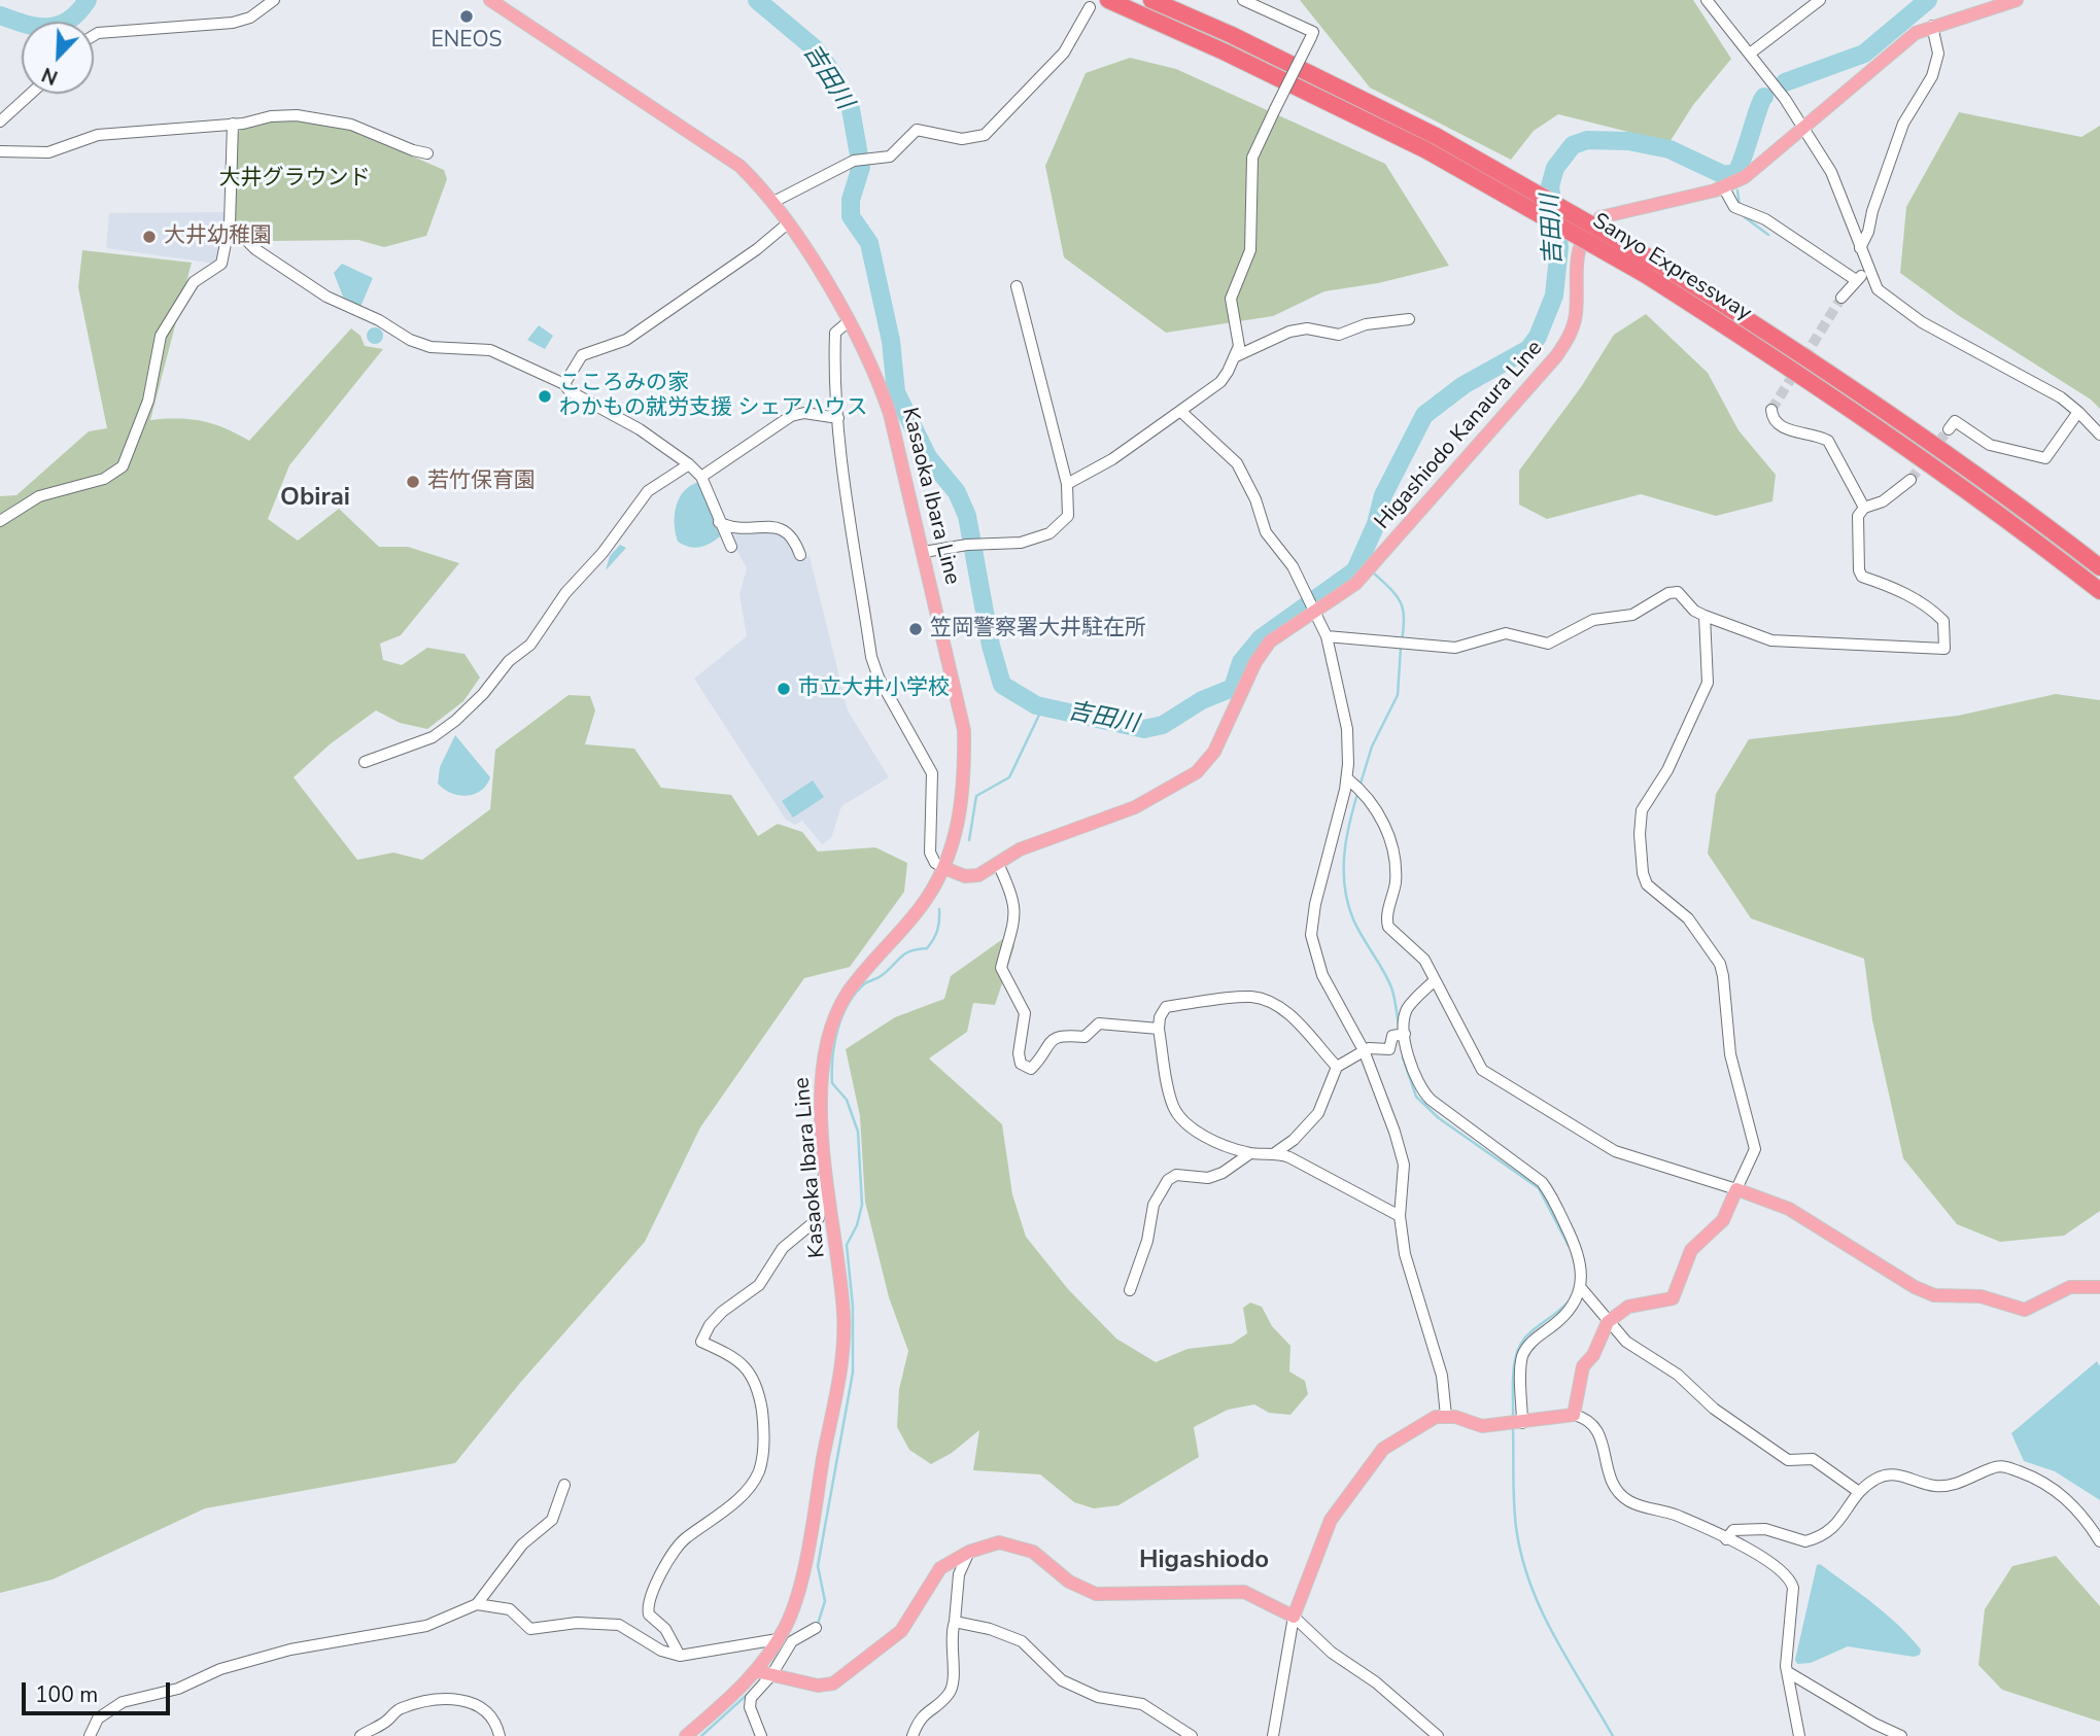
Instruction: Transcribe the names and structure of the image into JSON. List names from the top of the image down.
{
  "streets": {
    "highway": ["Sanyo Expressway"],
    "main road": ["Higashiodo Kanaura Line", "Kasaoka Ibara Line"]
  },
  "crossings": [
    ["Higashiodo Kanaura Line", "Kasaoka Ibara Line"]
  ],
  "districts": ["Obirai", "Higashiodo"],
  "water": ["吉田川"],
  "parks": ["大井グラウンド"],
  "places": [
    "ENEOS",
    "大井幼稚園",
    "こころみの家 わかもの就労支援 シェアハウス",
    "若竹保育園",
    "笠岡警察署大井駐在所",
    "市立大井小学校"
  ],
  "scale_bar": "100 m",
  "north": "bottom left"
}
